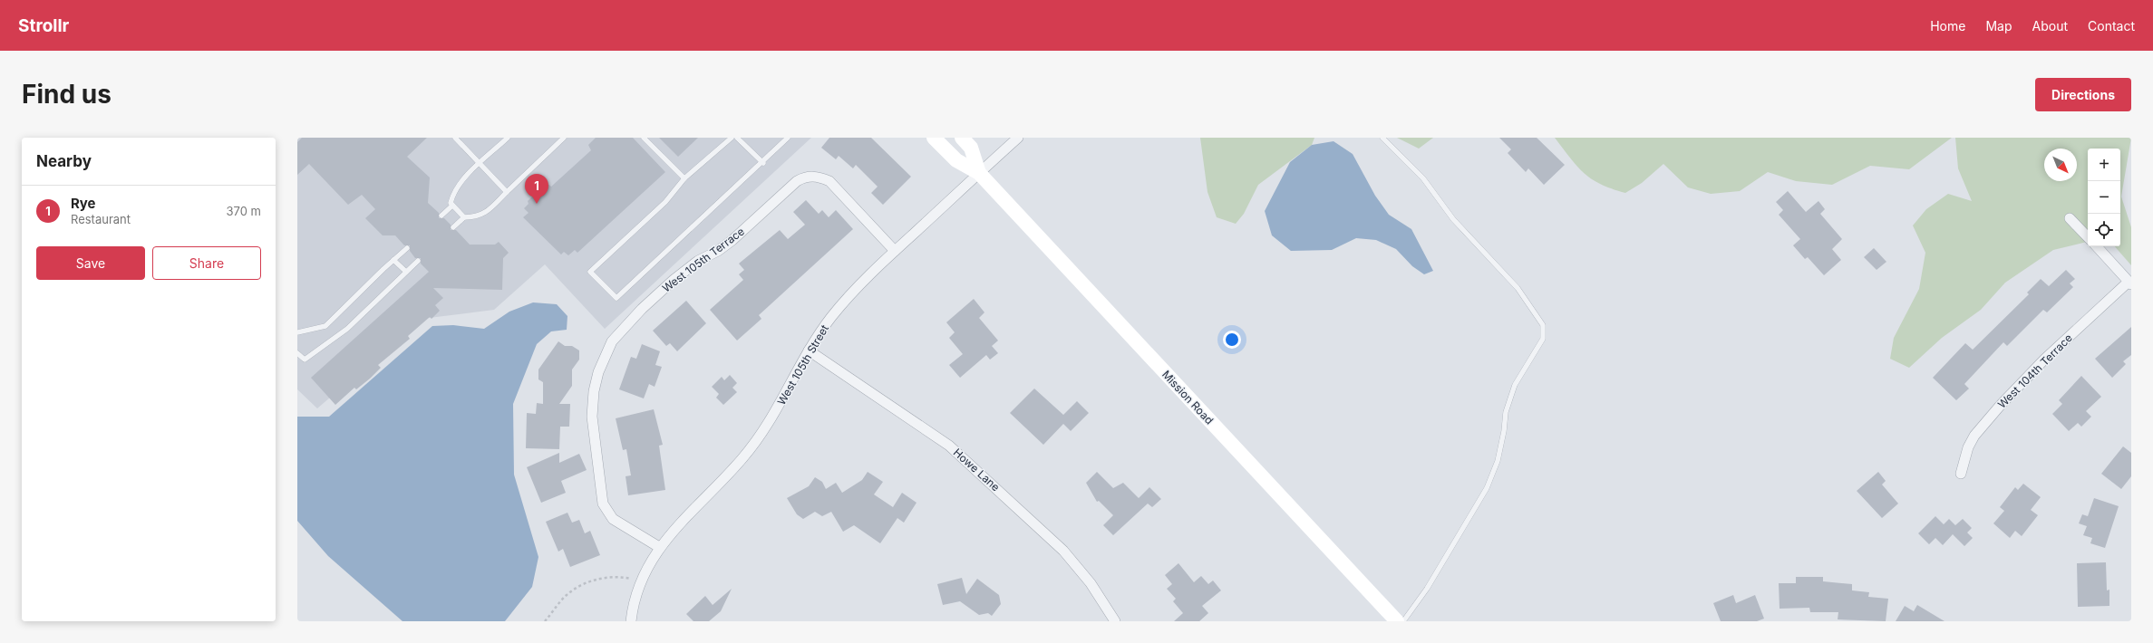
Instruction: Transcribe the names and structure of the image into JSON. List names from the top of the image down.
{
  "streets": {
    "main road": ["Mission Road"],
    "street": [
      "West 105th Terrace",
      "West 105th Street",
      "West 104th Terrace",
      "Howe Lane"
    ]
  },
  "crossings": [
    ["West 105th Terrace", "West 105th Street"],
    ["West 105th Street", "Mission Road"],
    ["West 105th Street", "Howe Lane"]
  ],
  "north": "bottom right",
  "page": {
    "header": "Strollr",
    "nav": [
      "Home",
      "Map",
      "About",
      "Contact"
    ],
    "buttons": [
      "Directions",
      ["Save", "Share"]
    ],
    "title": "Find us",
    "heading": "Nearby",
    "map_buttons": ["+", "−"],
    "pins": "1",
    "list": [
      {
        "mark": "1",
        "name": "Rye",
        "note": "Restaurant",
        "value": "370 m"
      }
    ]
  }
}
